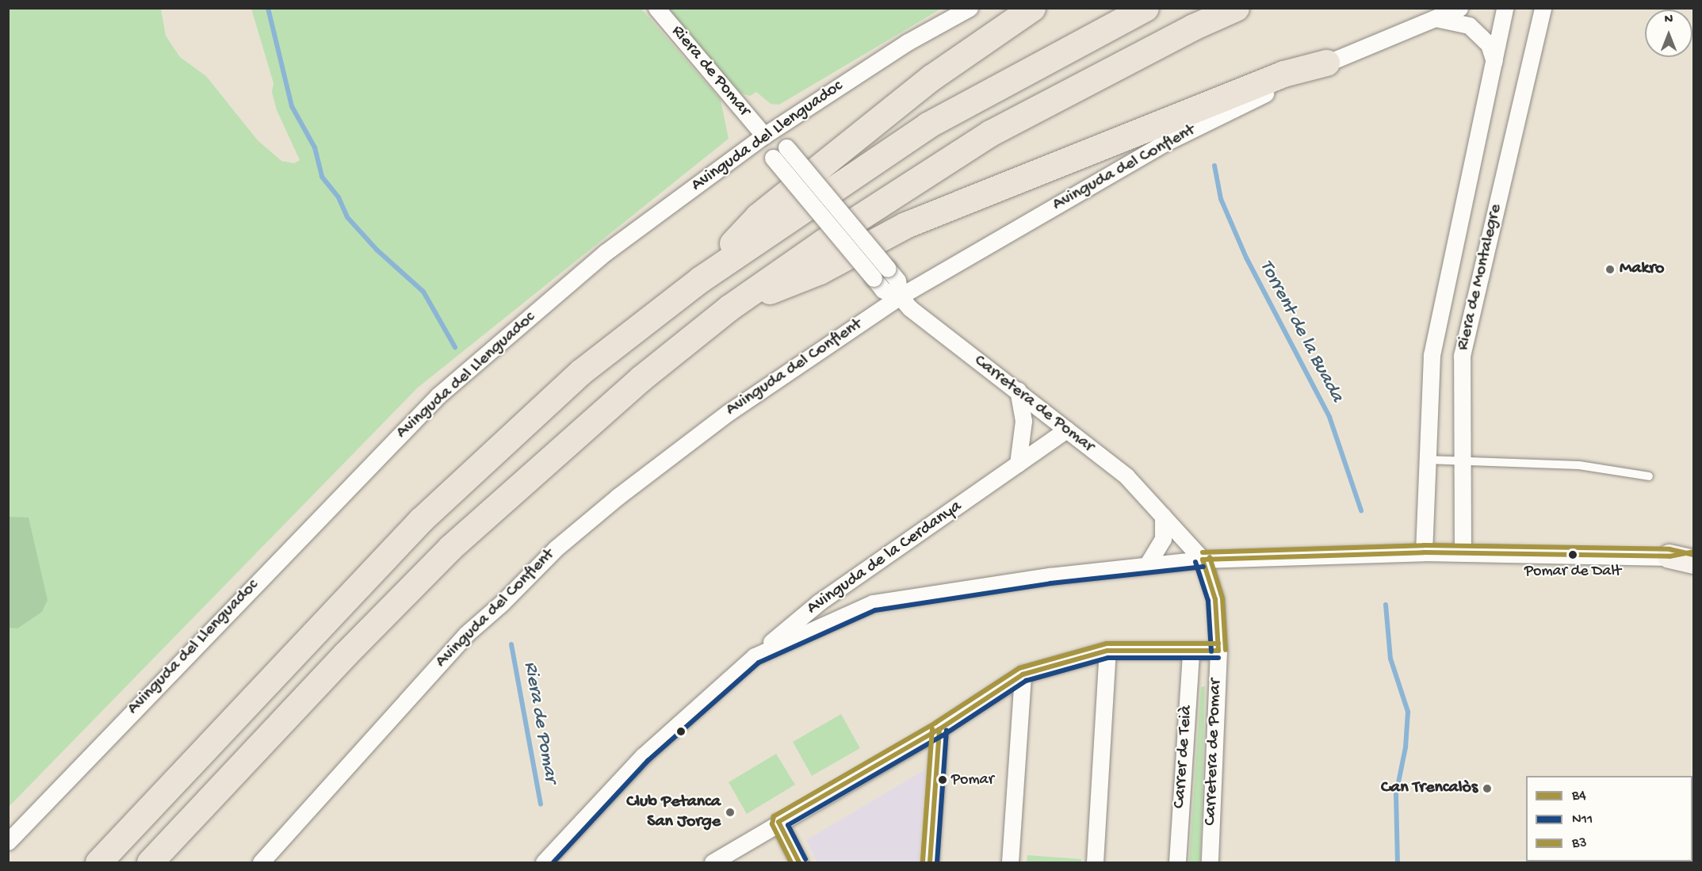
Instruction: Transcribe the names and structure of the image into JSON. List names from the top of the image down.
{
  "streets": {
    "street": [
      "Riera de Pomar",
      "Avinguda del Llenguadoc",
      "Avinguda del Conflent",
      "Riera de Montalegre",
      "Carretera de Pomar",
      "Avinguda de la Cerdanya",
      "Carrer de Teià"
    ]
  },
  "crossings": [
    ["Riera de Pomar", "Avinguda del Llenguadoc"],
    ["Riera de Pomar", "Carretera de Pomar"],
    ["Avinguda del Llenguadoc", "Carretera de Pomar"],
    ["Avinguda del Conflent", "Carretera de Pomar"],
    ["Riera de Montalegre", "Avinguda de la Cerdanya"],
    ["Carretera de Pomar", "Avinguda de la Cerdanya"]
  ],
  "water": ["Torrent de la Buada", "Riera de Pomar"],
  "places": [
    "Makro",
    "Pomar de Dalt",
    "Pomar",
    "Can Trencalòs",
    "Club Petanca San Jorge"
  ],
  "lines": ["transit line B3", "transit line B4", "transit line N11"],
  "legend": ["B4", "N11", "B3"],
  "north": "top"
}
